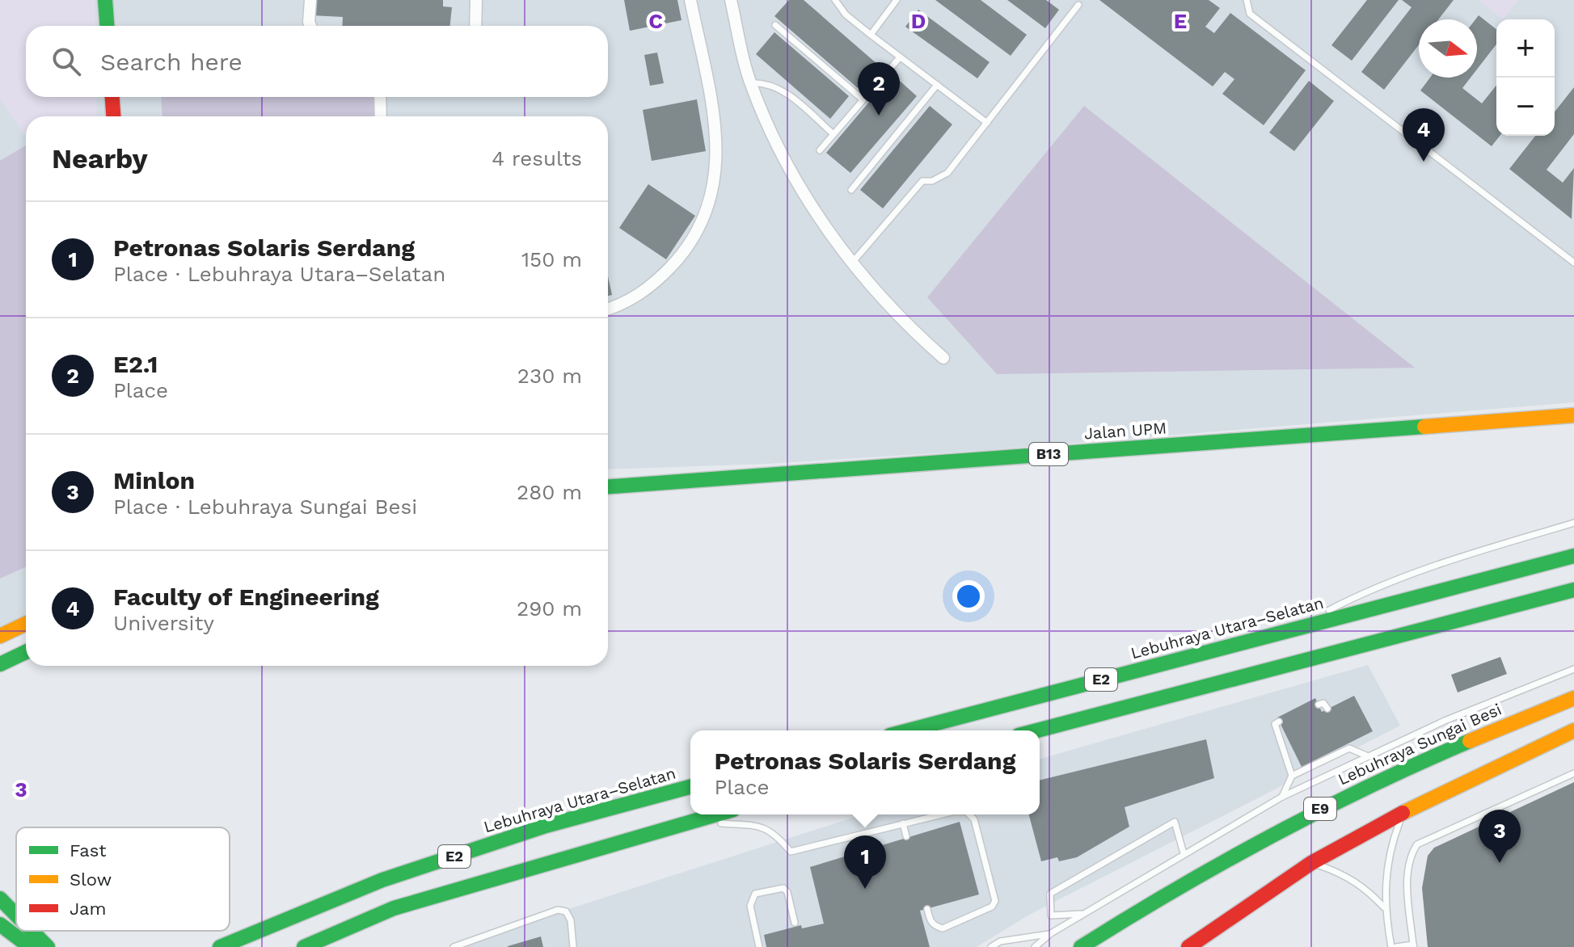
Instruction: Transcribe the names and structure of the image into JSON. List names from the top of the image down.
{
  "streets": {
    "main road": [
      "Jalan UPM",
      "B13",
      "Lebuhraya Utara–Selatan",
      "E2",
      "Lebuhraya Sungai Besi",
      "E9"
    ]
  },
  "legend": ["Fast", "Slow", "Jam"],
  "north": "right",
  "page": {
    "map_buttons": ["+", "−"],
    "search": "Search here",
    "pins": [
      "2",
      "4",
      "3",
      "1"
    ],
    "heading": ["Nearby", "4 results"],
    "list": [
      {
        "mark": "1",
        "name": "Petronas Solaris Serdang",
        "note": "Place · Lebuhraya Utara–Selatan",
        "value": "150 m"
      },
      {
        "mark": "2",
        "name": "E2.1",
        "note": "Place",
        "value": "230 m"
      },
      {
        "mark": "3",
        "name": "Minlon",
        "note": "Place · Lebuhraya Sungai Besi",
        "value": "280 m"
      },
      {
        "mark": "4",
        "name": "Faculty of Engineering",
        "note": "University",
        "value": "290 m"
      }
    ],
    "popup": ["Petronas Solaris Serdang", "Place"]
  },
  "grid": {
    "columns": ["C", "D", "E"],
    "rows": ["3"]
  }
}
